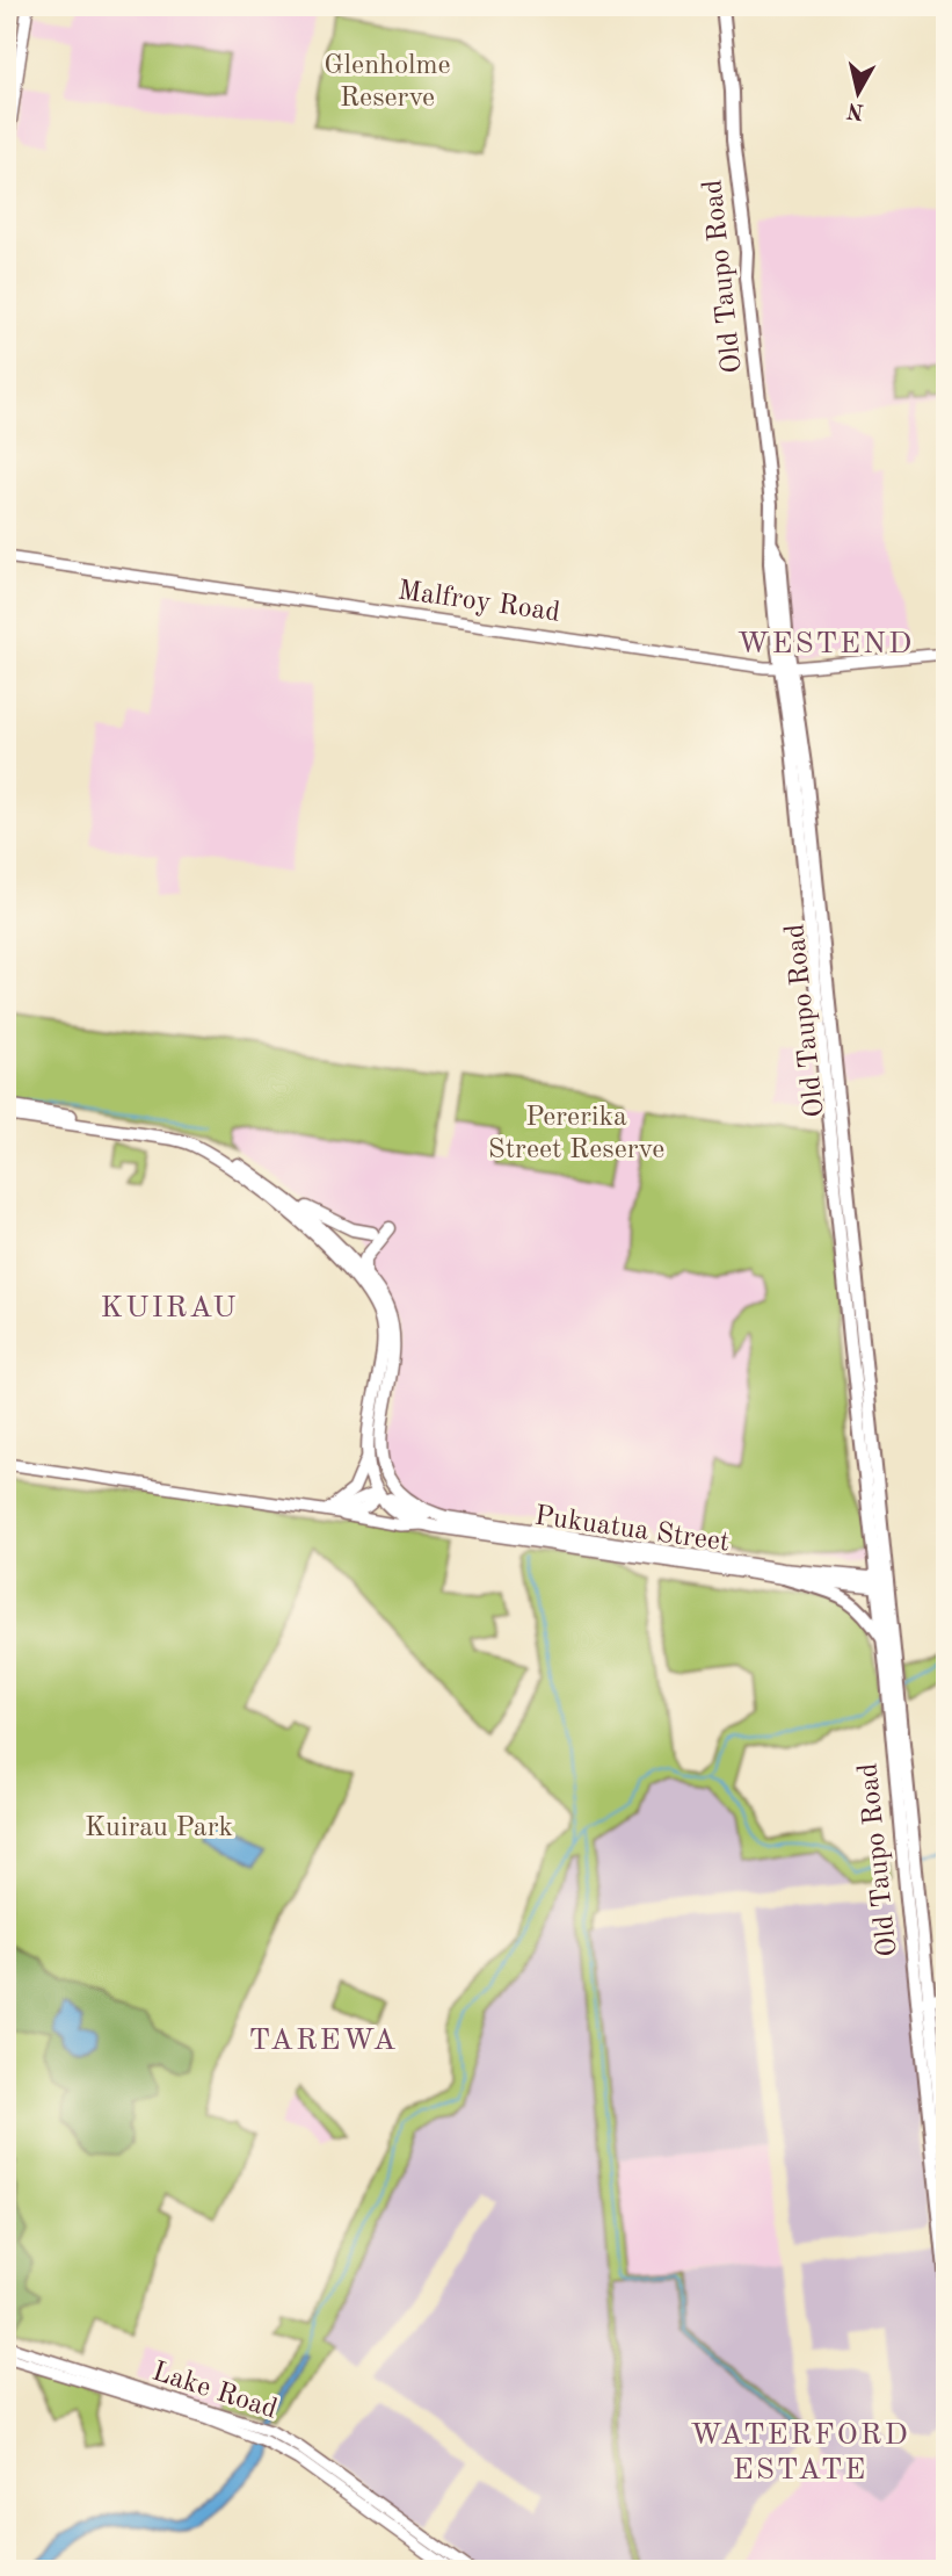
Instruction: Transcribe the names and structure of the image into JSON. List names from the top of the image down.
{
  "streets": {
    "highway": ["Old Taupo Road"],
    "main road": ["Malfroy Road", "Pukuatua Street", "Lake Road"]
  },
  "crossings": [
    ["Old Taupo Road", "Malfroy Road"],
    ["Old Taupo Road", "Pukuatua Street"]
  ],
  "districts": [
    "WESTEND",
    "KUIRAU",
    "TAREWA",
    "WATERFORD ESTATE"
  ],
  "parks": ["Glenholme Reserve", "Pererika Street Reserve", "Kuirau Park"],
  "north": "bottom"
}
